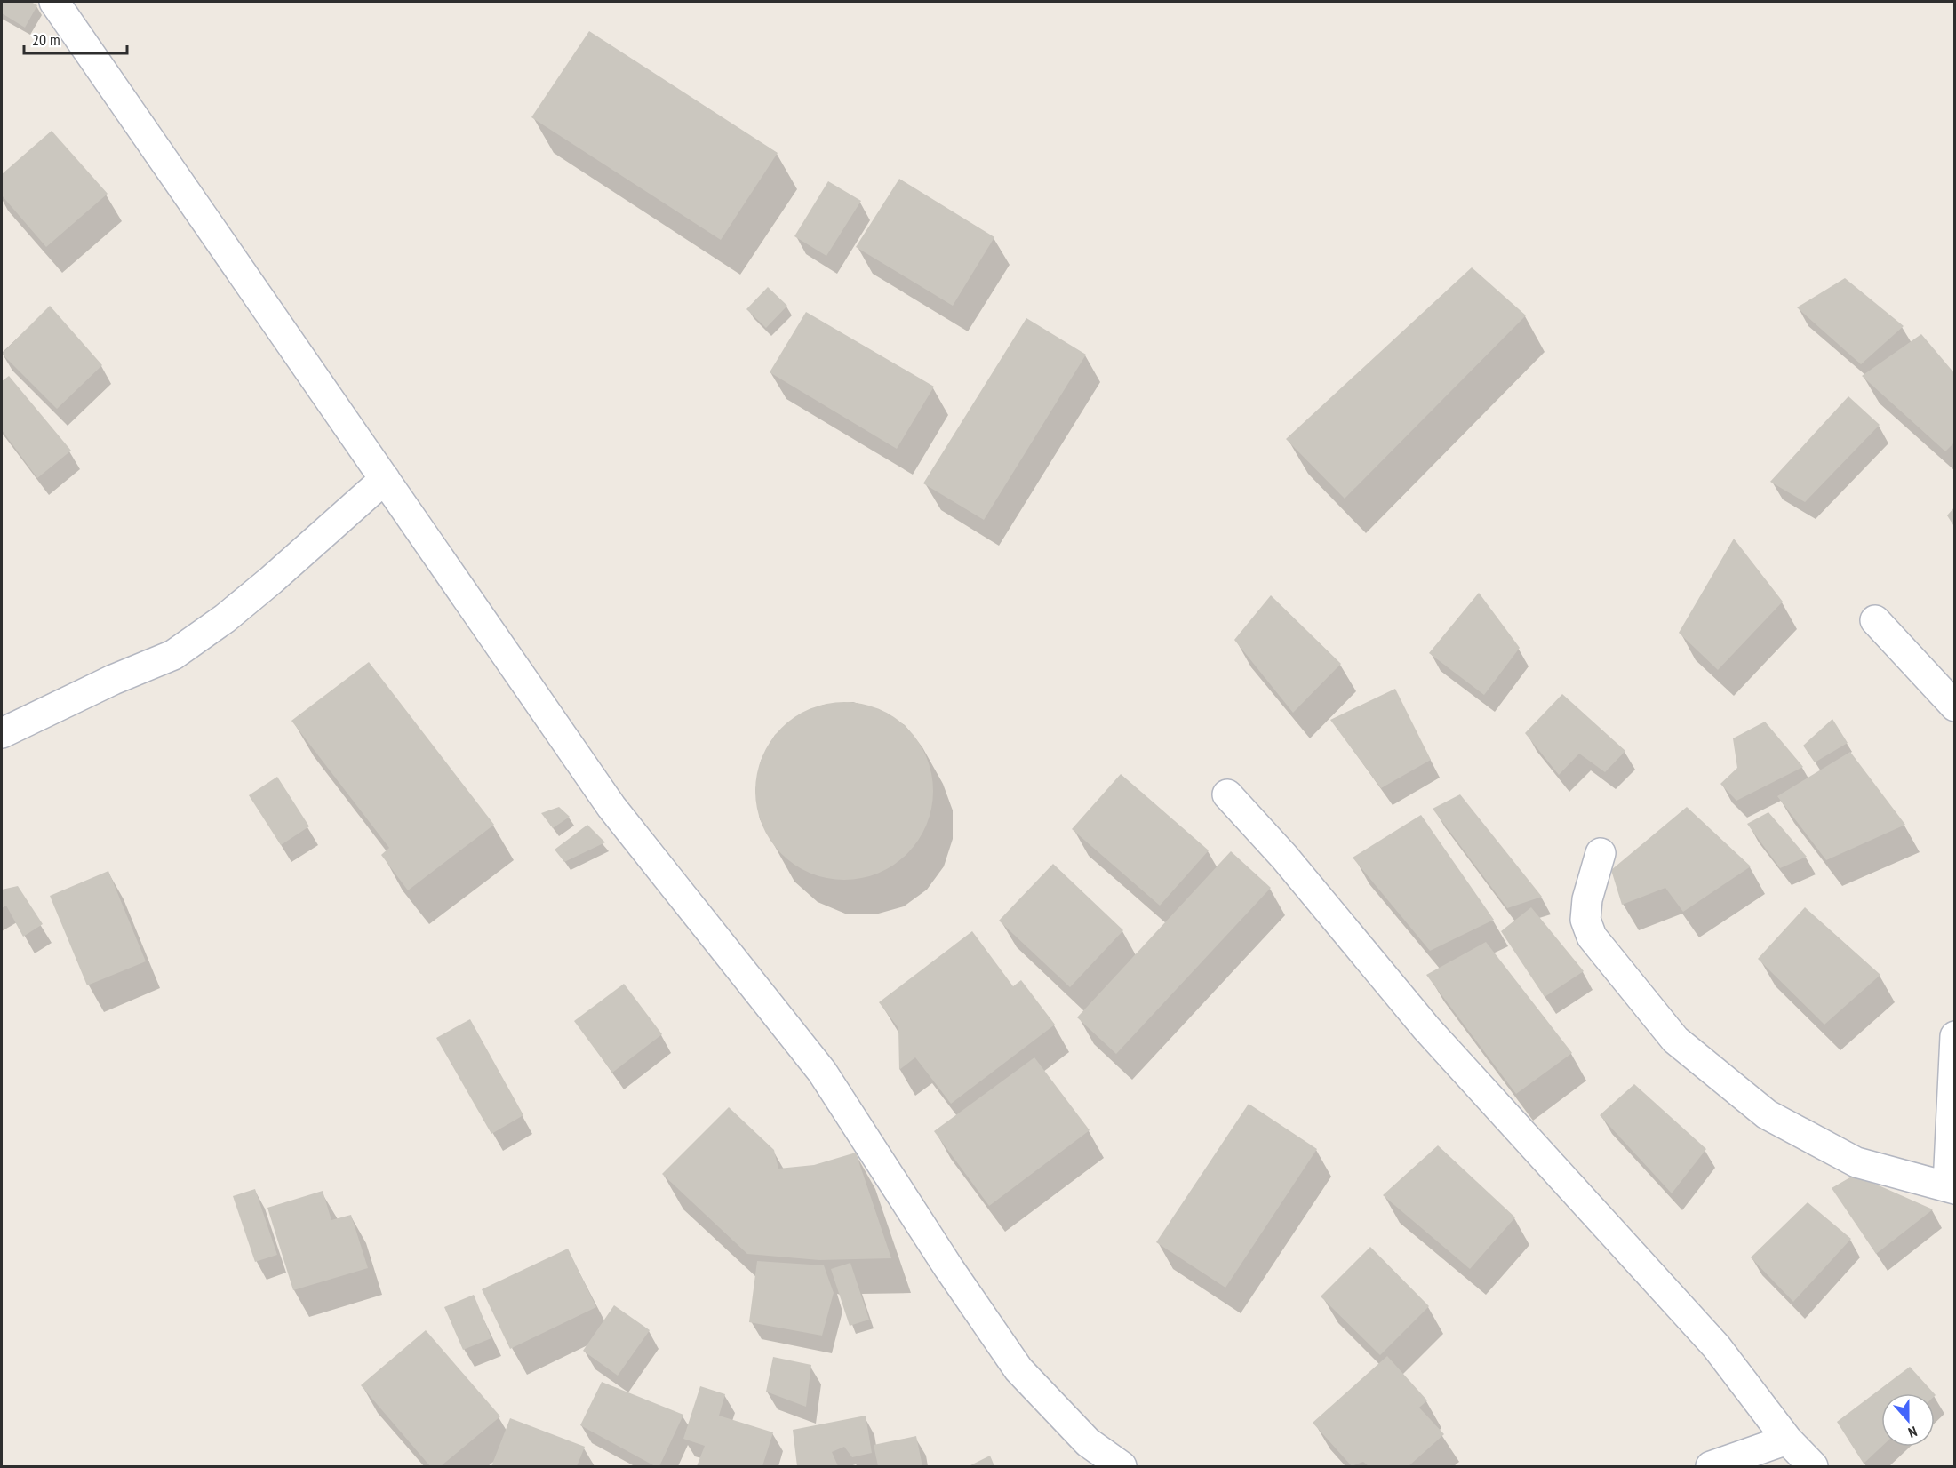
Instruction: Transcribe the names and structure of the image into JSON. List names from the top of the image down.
{
  "scale_bar": "20 m",
  "north": "bottom"
}
